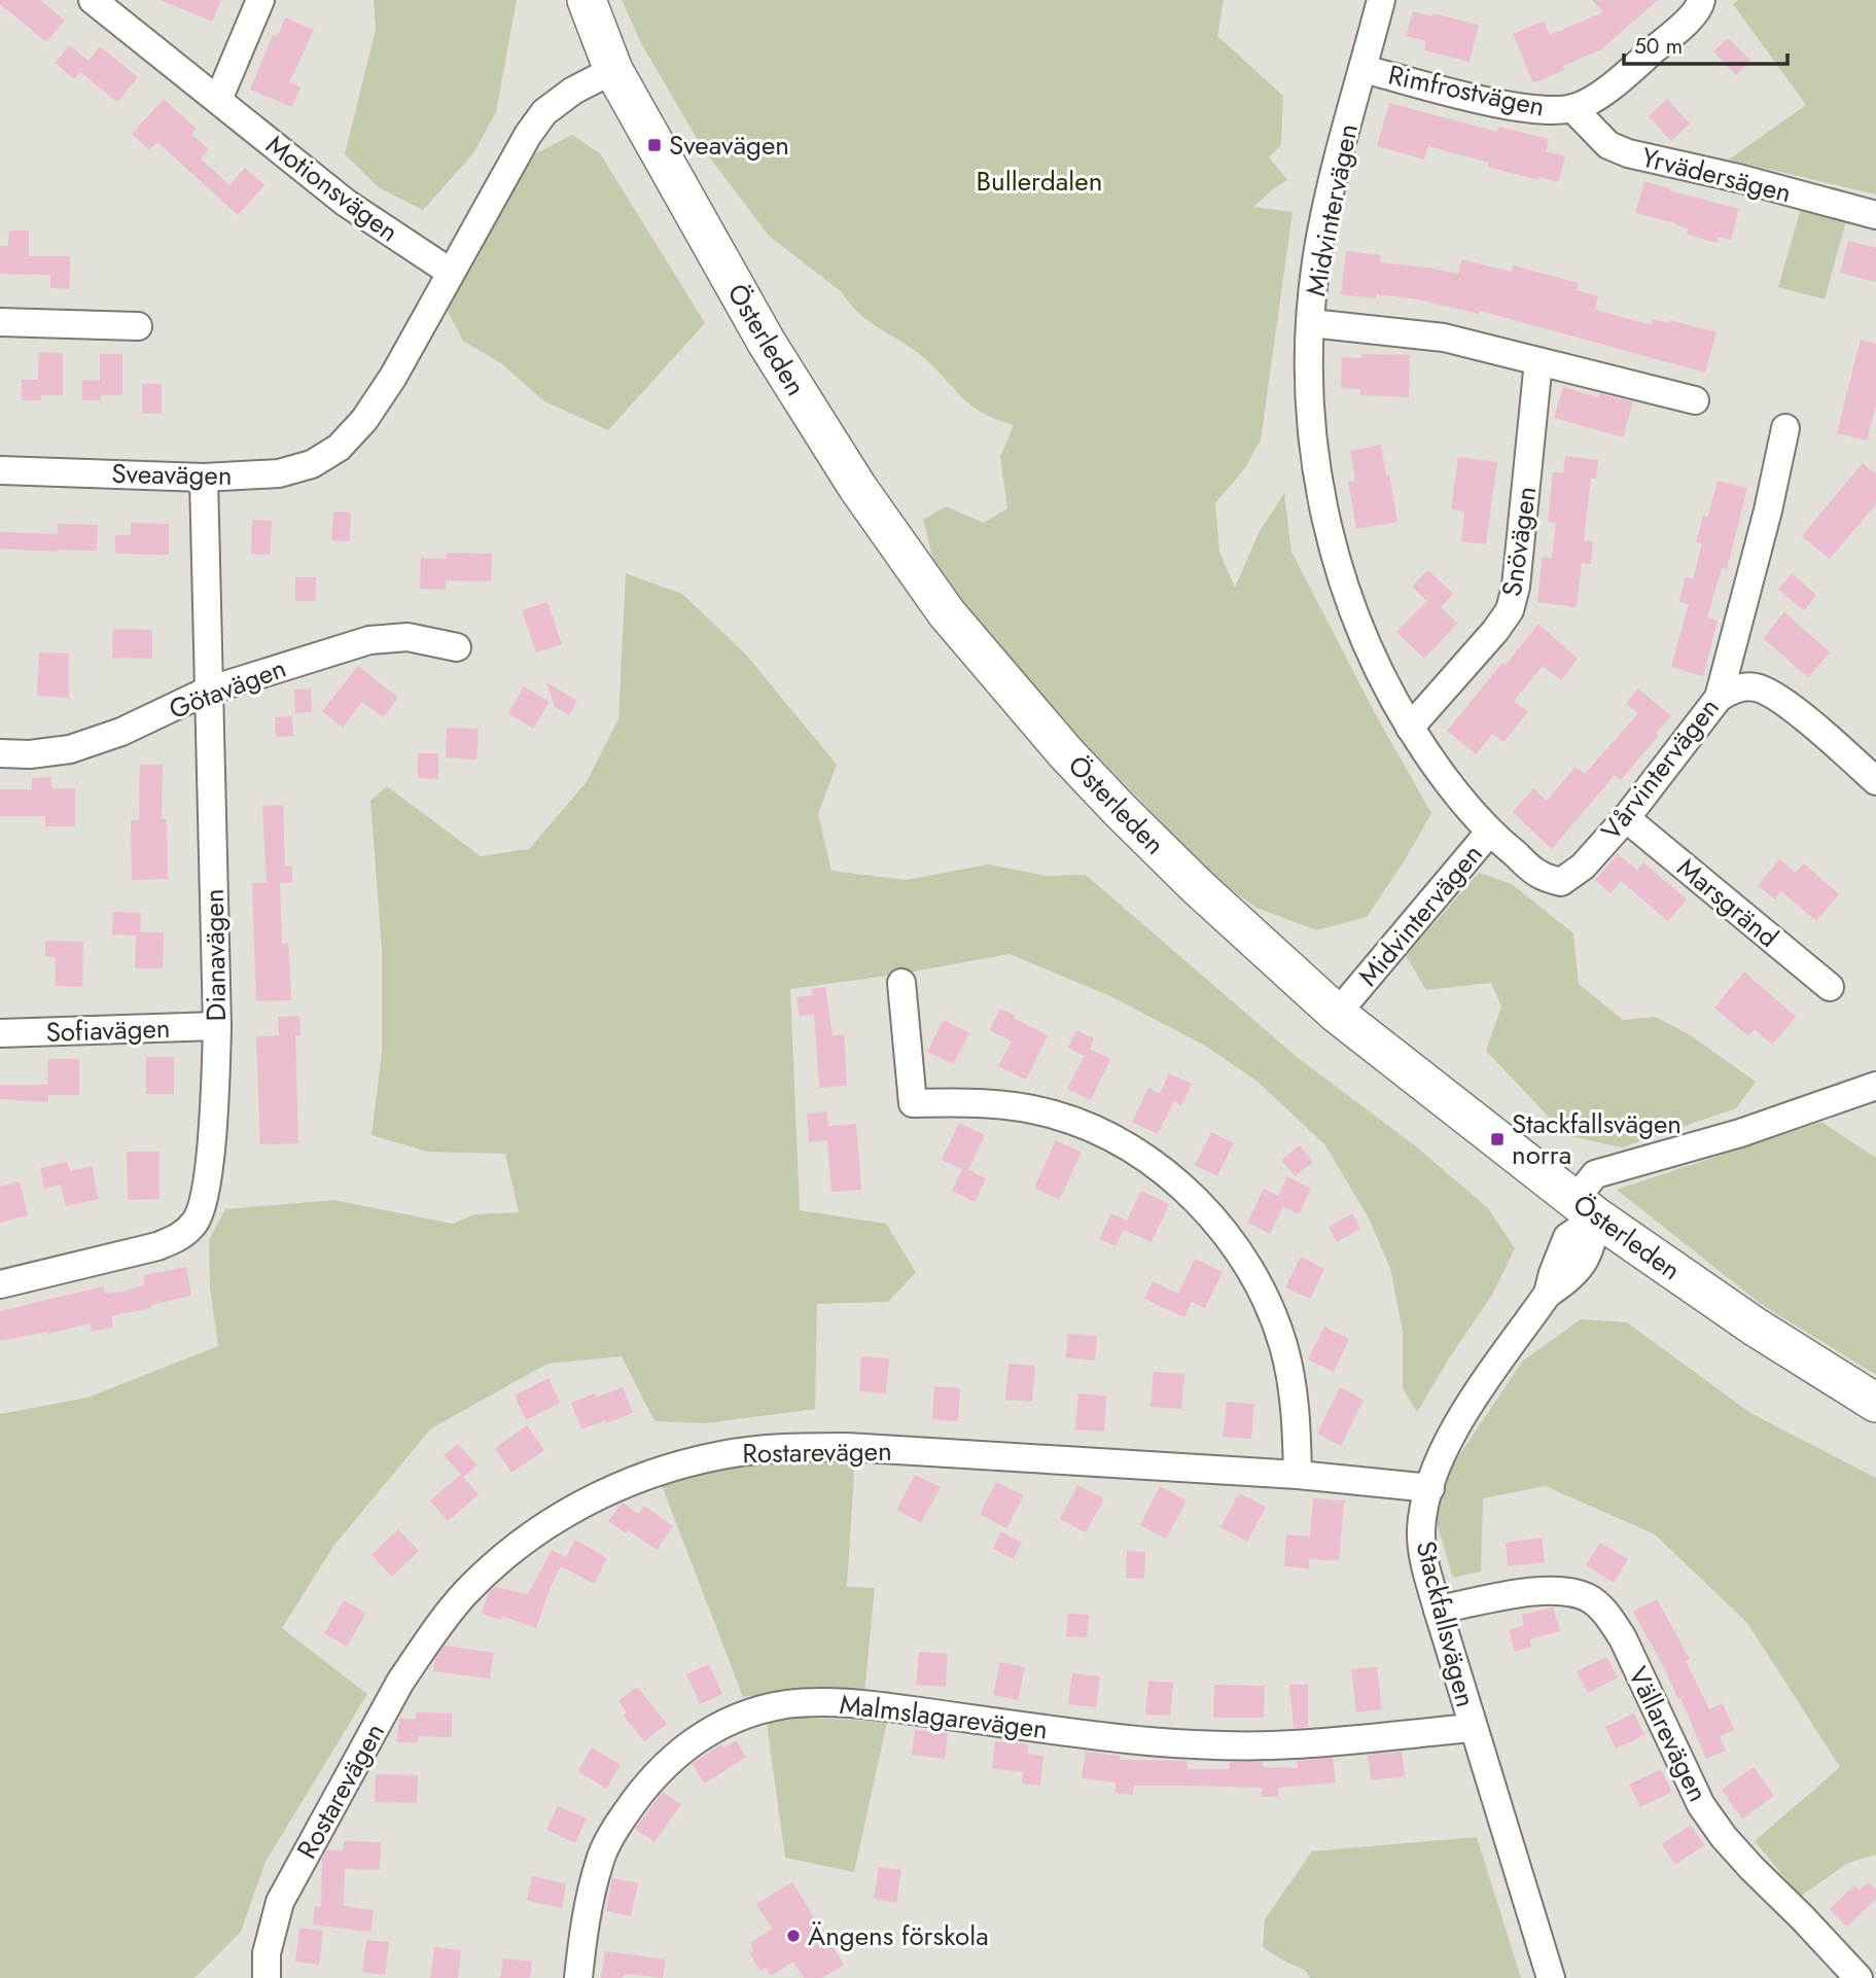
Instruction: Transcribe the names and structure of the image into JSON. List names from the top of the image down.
{
  "streets": {
    "main road": ["Österleden"],
    "street": [
      "Rimfrostvägen",
      "Yrvädersägen",
      "Motionsvägen",
      "Midvintervägen",
      "Sveavägen",
      "Snövägen",
      "Götavägen",
      "Vårvintervägen",
      "Marsgränd",
      "Dianavägen",
      "Sofiavägen",
      "Rostarevägen",
      "Stackfallsvägen",
      "Malmslagarevägen",
      "Vällarevägen"
    ]
  },
  "crossings": [
    ["Rimfrostvägen", "Yrvädersägen"],
    ["Rimfrostvägen", "Midvintervägen"],
    ["Motionsvägen", "Sveavägen"],
    ["Midvintervägen", "Österleden"],
    ["Midvintervägen", "Snövägen"],
    ["Midvintervägen", "Vårvintervägen"],
    ["Österleden", "Sveavägen"],
    ["Österleden", "Stackfallsvägen"],
    ["Sveavägen", "Dianavägen"],
    ["Götavägen", "Dianavägen"],
    ["Vårvintervägen", "Marsgränd"],
    ["Dianavägen", "Sofiavägen"],
    ["Rostarevägen", "Stackfallsvägen"],
    ["Stackfallsvägen", "Malmslagarevägen"],
    ["Stackfallsvägen", "Vällarevägen"]
  ],
  "parks": ["Bullerdalen"],
  "places": {
    "transit": ["Sveavägen", "Stackfallsvägen norra"],
    "other": ["Ängens förskola"]
  },
  "scale_bar": "50 m"
}
